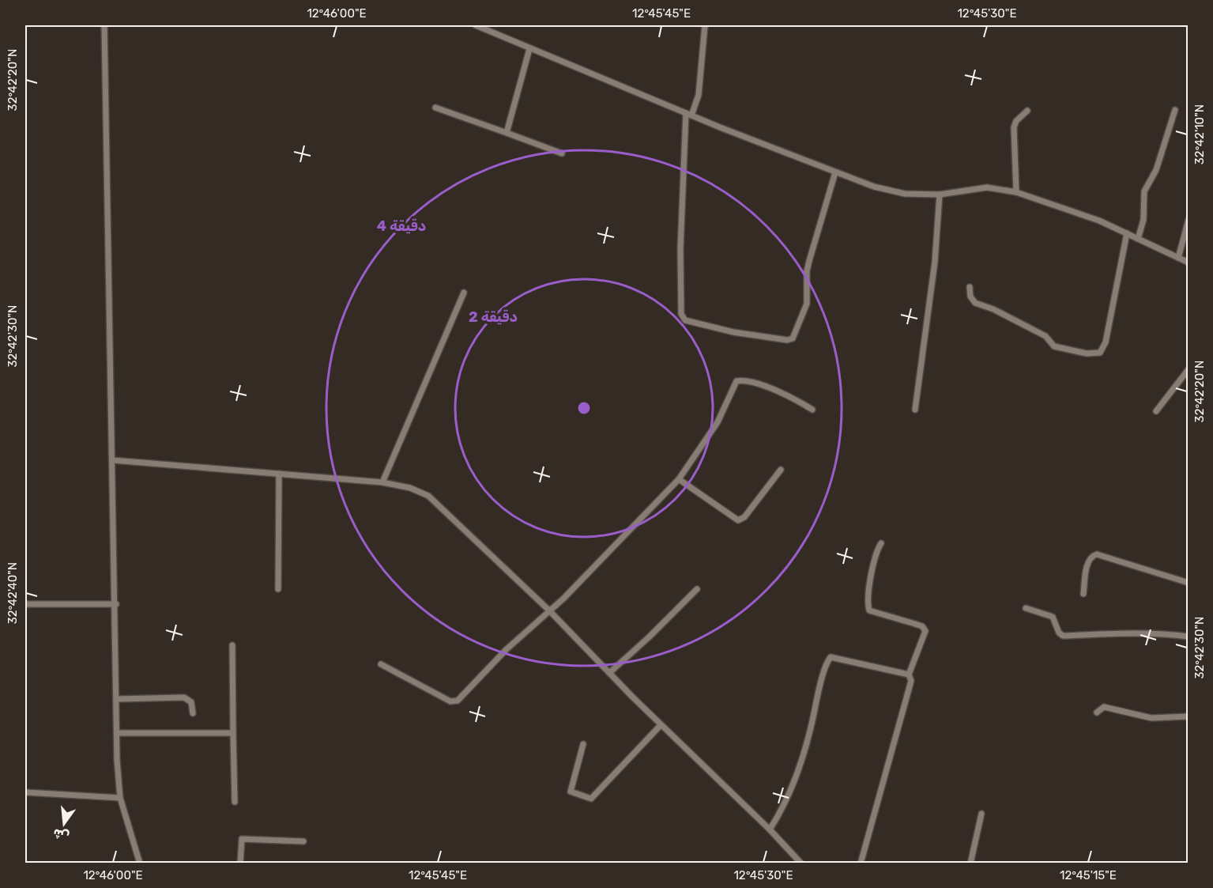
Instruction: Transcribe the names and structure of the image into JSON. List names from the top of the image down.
{
  "north": "bottom",
  "coordinates": [
    "12°46'00\"E",
    "12°45'45\"E",
    "12°45'30\"E",
    "32°42'20\"N",
    "32°42'10\"N",
    "32°42'30\"N",
    "32°42'40\"N",
    "12°45'15\"E"
  ],
  "rings": ["4 دقيقة", "2 دقيقة"]
}
